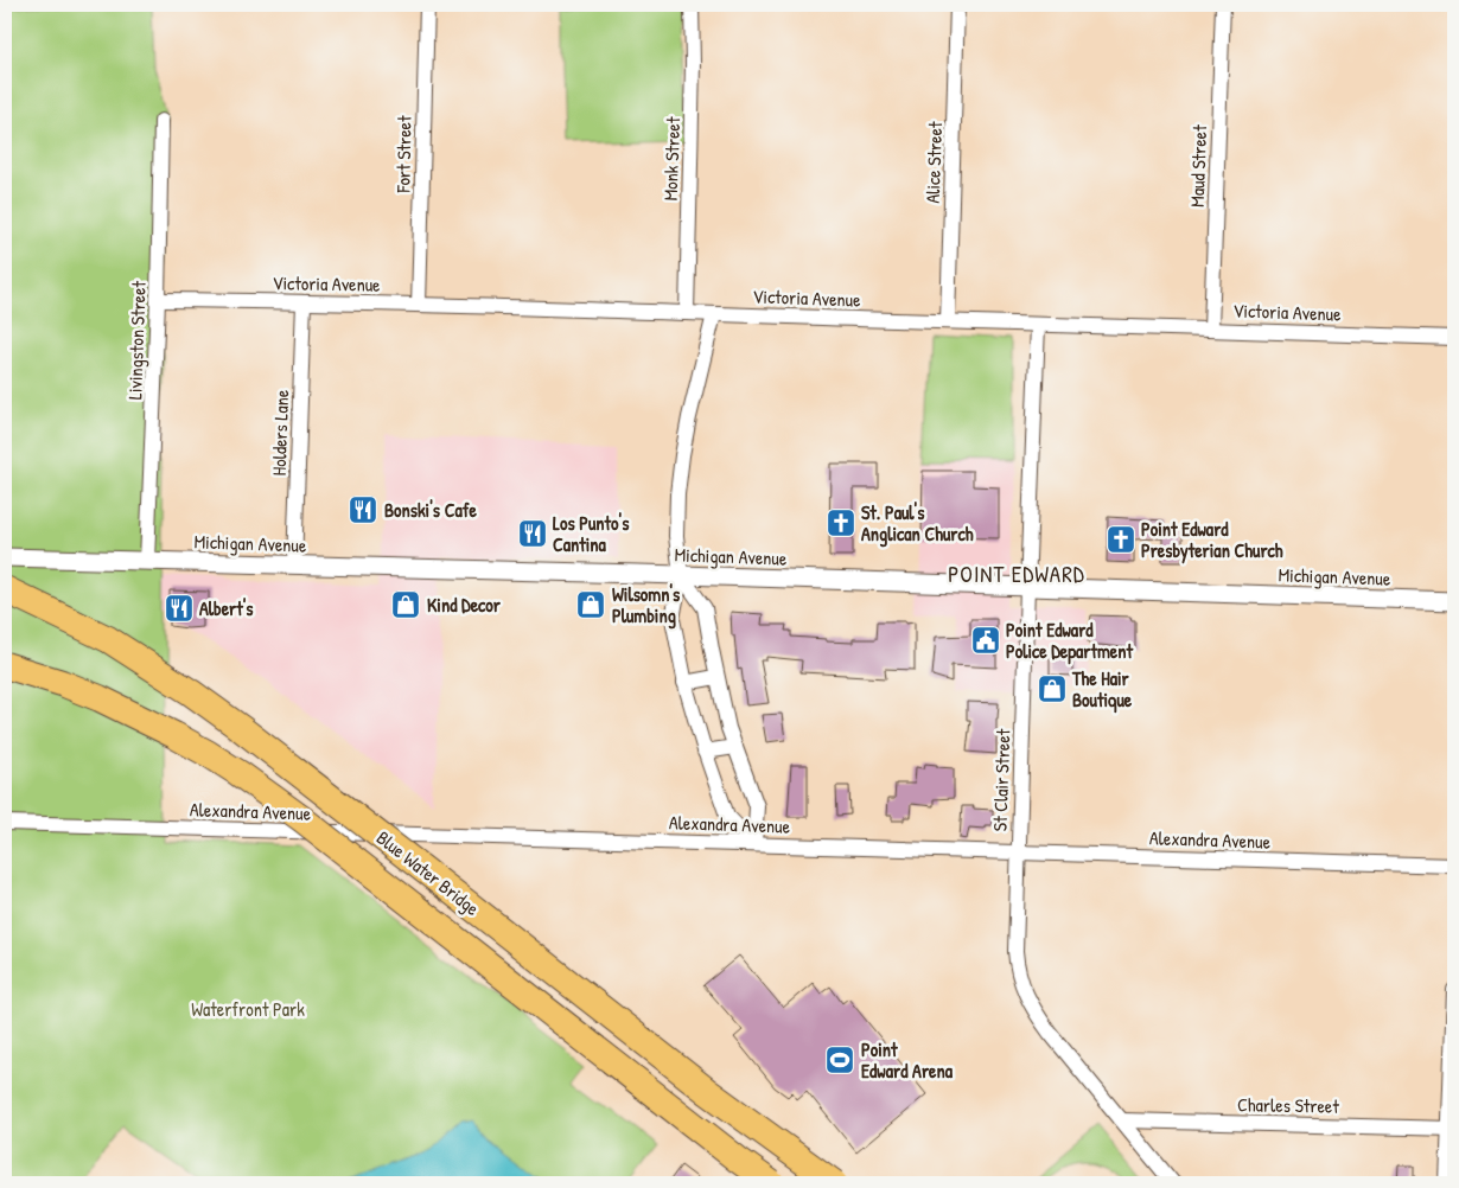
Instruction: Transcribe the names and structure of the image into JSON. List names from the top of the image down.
{
  "streets": {
    "highway": ["Blue Water Bridge"],
    "street": [
      "Fort Street",
      "Monk Street",
      "Alice Street",
      "Maud Street",
      "Victoria Avenue",
      "Livingston Street",
      "Holders Lane",
      "Michigan Avenue",
      "St Clair Street",
      "Alexandra Avenue",
      "Charles Street"
    ]
  },
  "crossings": [
    ["Fort Street", "Victoria Avenue"],
    ["Monk Street", "Victoria Avenue"],
    ["Alice Street", "Victoria Avenue"],
    ["Maud Street", "Victoria Avenue"],
    ["Victoria Avenue", "Livingston Street"],
    ["Victoria Avenue", "Holders Lane"],
    ["Victoria Avenue", "St Clair Street"],
    ["Livingston Street", "Michigan Avenue"],
    ["Holders Lane", "Michigan Avenue"],
    ["Michigan Avenue", "St Clair Street"],
    ["St Clair Street", "Alexandra Avenue"],
    ["St Clair Street", "Charles Street"]
  ],
  "districts": ["POINT EDWARD"],
  "parks": ["Waterfront Park"],
  "places": {
    "restaurant": ["Bonski's Cafe", "Los Punto's Cantina", "Albert's"],
    "church": ["St. Paul's Anglican Church", "Point Edward Presbyterian Church"],
    "shop": ["Kind Decor", "Wilsomn's Plumbing", "The Hair Boutique"],
    "public building": ["Point Edward Police Department"],
    "sports": ["Point Edward Arena"]
  }
}
